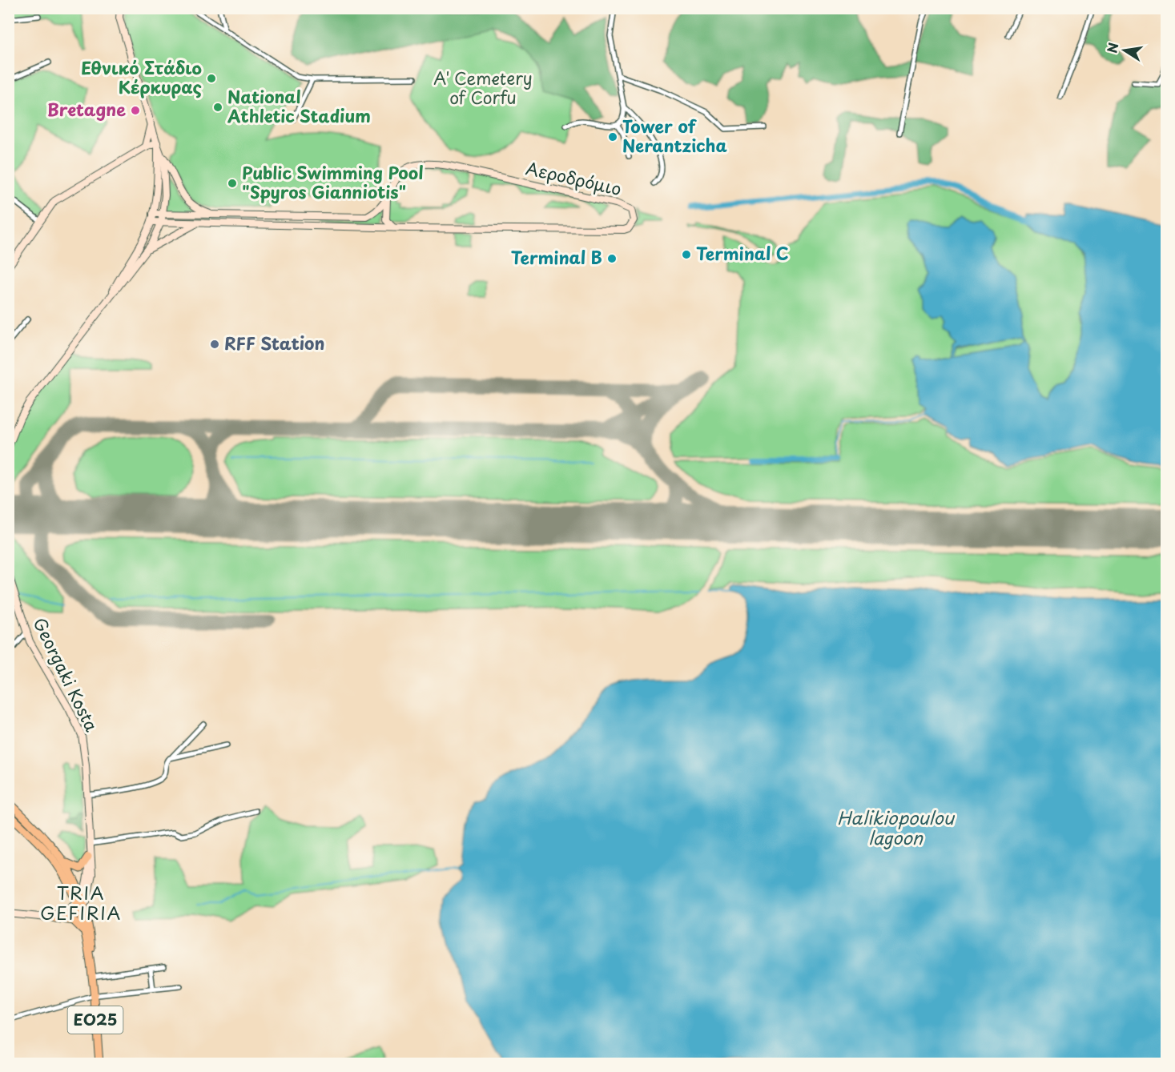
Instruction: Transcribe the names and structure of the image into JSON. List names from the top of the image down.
{
  "streets": {
    "main road": ["Αεροδρόμιο", "Georgaki Kosta", "ΕΟ25"]
  },
  "crossings": [
    ["Georgaki Kosta", "ΕΟ25"]
  ],
  "districts": ["TRIA GEFIRIA"],
  "water": ["Halikiopoulou lagoon"],
  "parks": ["A' Cemetery of Corfu"],
  "places": [
    "Εθνικό Στάδιο Κέρκυρας",
    "National Athletic Stadium",
    "Bretagne",
    "Tower of Nerantzicha",
    "Public Swimming Pool \"Spyros Gianniotis\"",
    "Terminal C",
    "Terminal B",
    "RFF Station"
  ],
  "north": "left"
}
